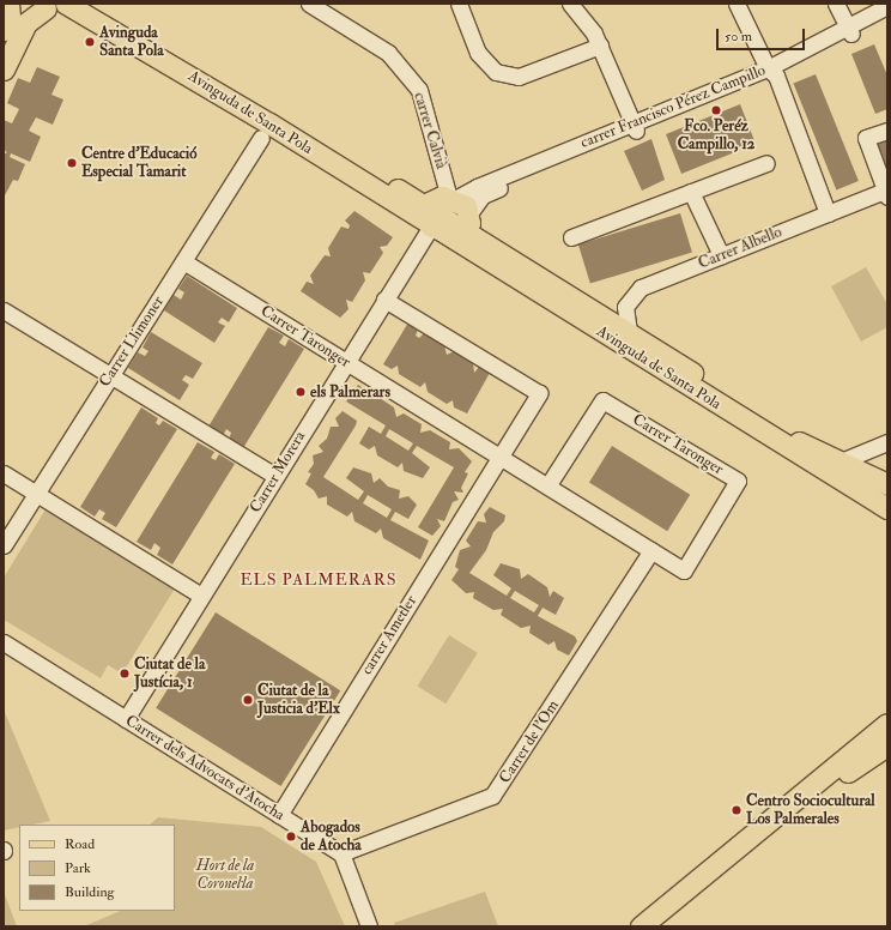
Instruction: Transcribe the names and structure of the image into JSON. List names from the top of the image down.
{
  "streets": {
    "main road": ["Avinguda de Santa Pola"],
    "street": [
      "carrer Francisco Pérez Campillo",
      "carrer Calvià",
      "Carrer Albello",
      "Carrer Taronger",
      "Carrer Llimoner",
      "Carrer Morera",
      "carrer Ametler",
      "Carrer de l'Om",
      "Carrer dels Advocats d'Atocha"
    ]
  },
  "crossings": [
    ["carrer Francisco Pérez Campillo", "Avinguda de Santa Pola"],
    ["carrer Francisco Pérez Campillo", "carrer Calvià"],
    ["Avinguda de Santa Pola", "carrer Calvià"],
    ["Avinguda de Santa Pola", "Carrer Albello"],
    ["Avinguda de Santa Pola", "Carrer Morera"],
    ["Carrer Taronger", "Carrer Llimoner"],
    ["Carrer Taronger", "Carrer Morera"],
    ["Carrer Taronger", "carrer Ametler"],
    ["Carrer Taronger", "Carrer de l'Om"],
    ["Carrer Morera", "Carrer dels Advocats d'Atocha"],
    ["carrer Ametler", "Carrer dels Advocats d'Atocha"],
    ["Carrer de l'Om", "Carrer dels Advocats d'Atocha"]
  ],
  "districts": ["ELS PALMERARS"],
  "parks": ["Hort de la Coronel·la"],
  "places": [
    "Avinguda Santa Pola",
    "Fco. Peréz Campillo, 12",
    "Centre d'Educació Especial Tamarit",
    "els Palmerars",
    "Ciutat de la Justícia, 1",
    "Ciutat de la Justicia d'Elx",
    "Centro Sociocultural Los Palmerales",
    "Abogados de Atocha"
  ],
  "legend": ["Road", "Park", "Building"],
  "scale_bar": "50 m"
}
